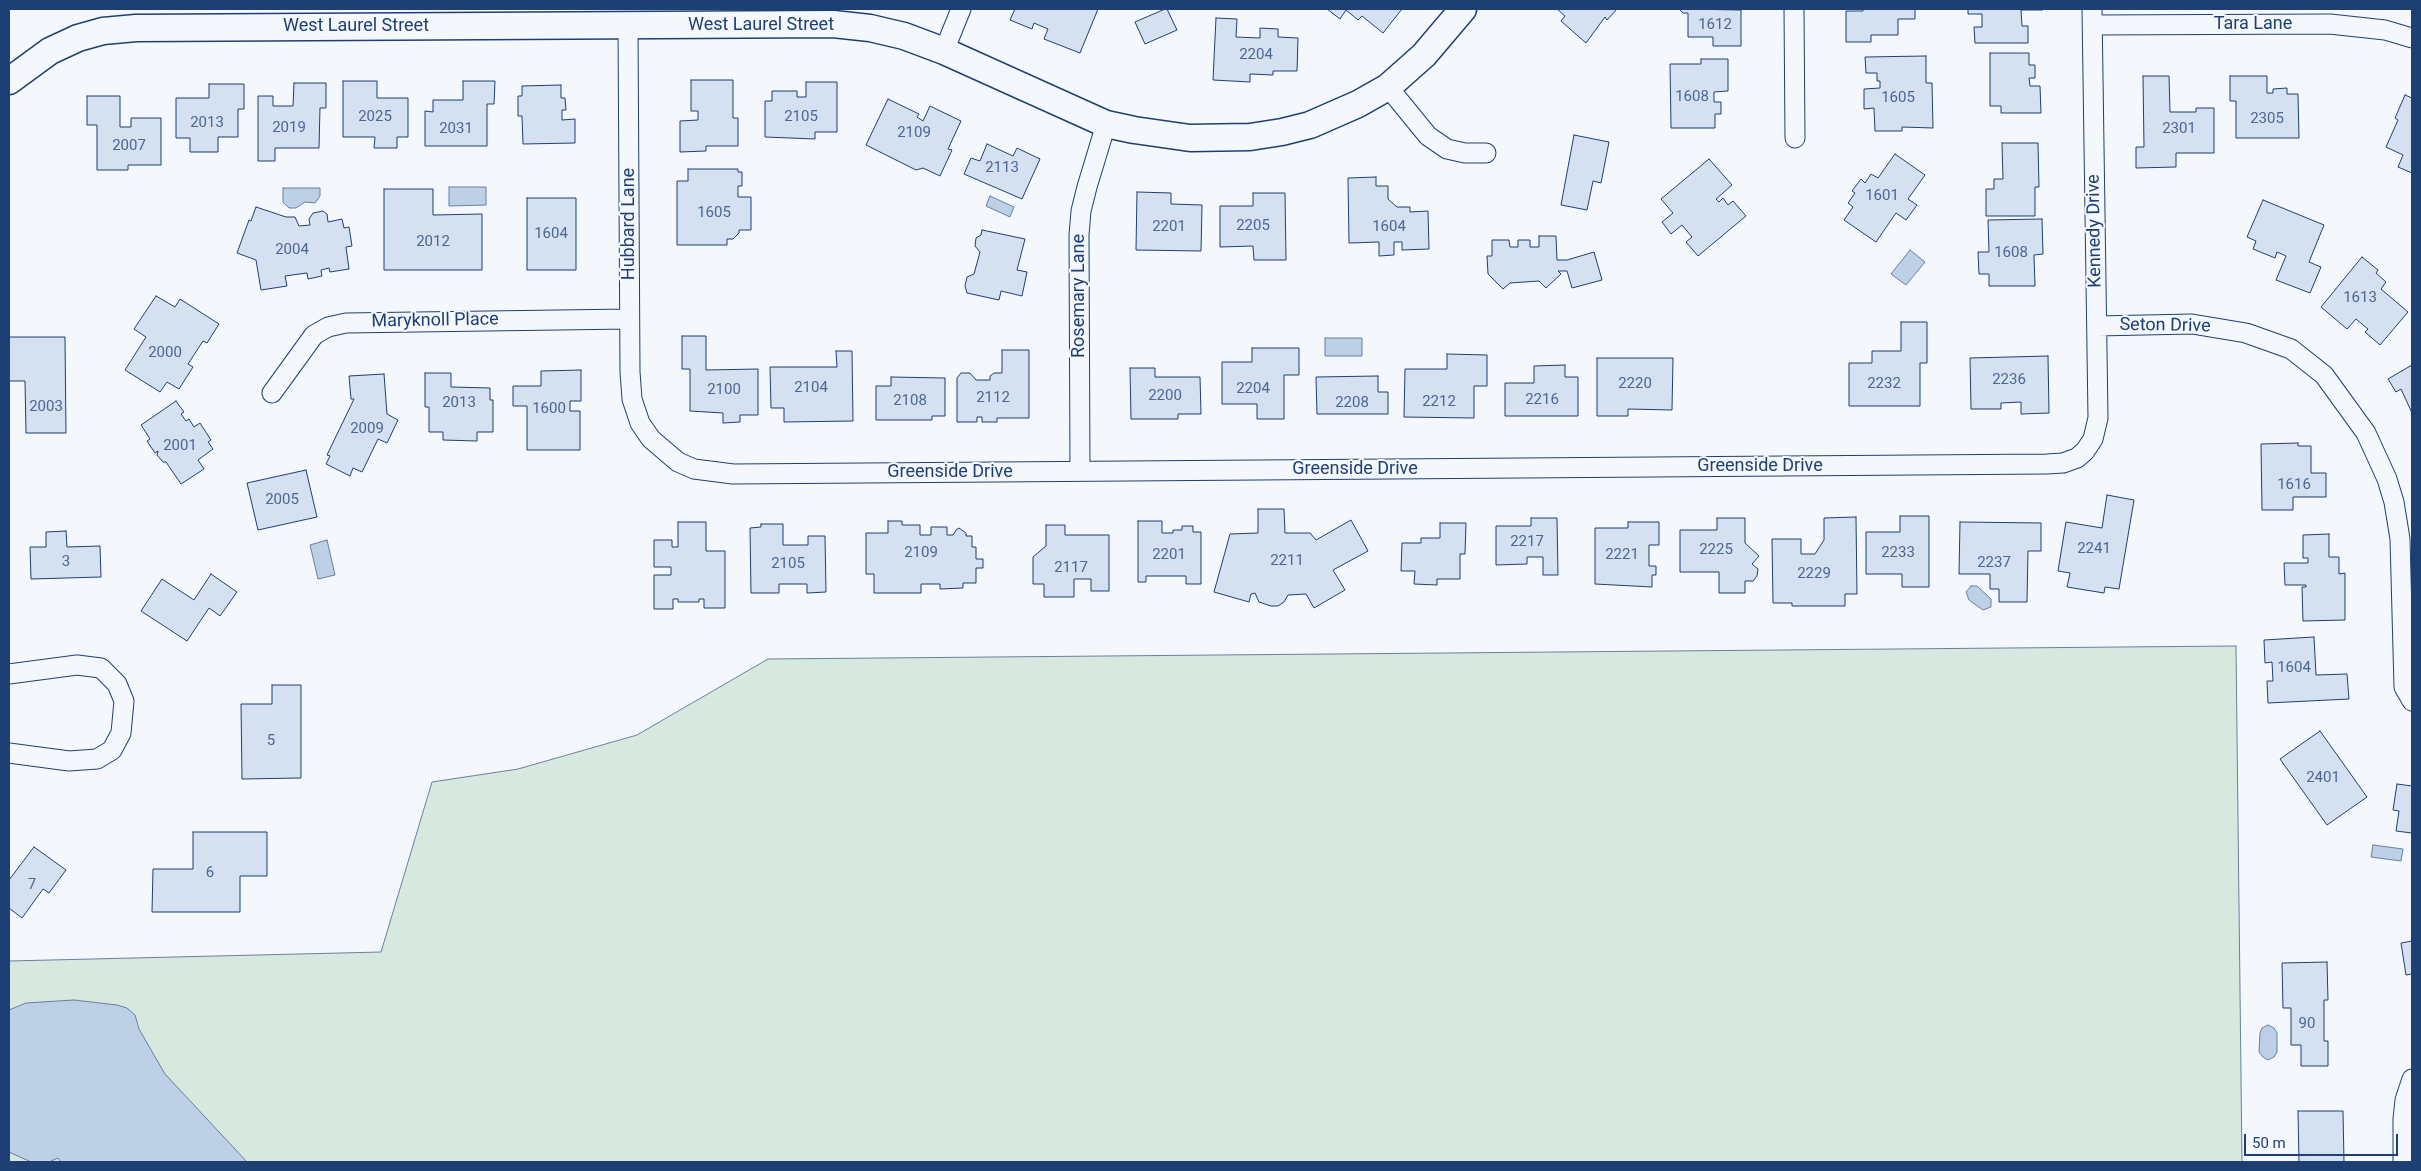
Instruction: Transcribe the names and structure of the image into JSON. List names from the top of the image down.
{
  "streets": {
    "street": [
      "Tara Lane",
      "West Laurel Street",
      "Hubbard Lane",
      "Kennedy Drive",
      "Rosemary Lane",
      "Maryknoll Place",
      "Seton Drive",
      "Greenside Drive"
    ]
  },
  "crossings": [
    ["Tara Lane", "Kennedy Drive"],
    ["West Laurel Street", "Hubbard Lane"],
    ["West Laurel Street", "Rosemary Lane"],
    ["Hubbard Lane", "Maryknoll Place"],
    ["Hubbard Lane", "Greenside Drive"],
    ["Kennedy Drive", "Seton Drive"],
    ["Kennedy Drive", "Greenside Drive"],
    ["Rosemary Lane", "Greenside Drive"]
  ],
  "house_numbers": [
    "1612",
    "2204",
    "1608",
    "1605",
    "2025",
    "2105",
    "2305",
    "2013",
    "2019",
    "2031",
    "2301",
    "2109",
    "2007",
    "2113",
    "1601",
    "1605",
    "2205",
    "2201",
    "1604",
    "1604",
    "2012",
    "2004",
    "1608",
    "1613",
    "2000",
    "2236",
    "2220",
    "2232",
    "2104",
    "2204",
    "2100",
    "2200",
    "2112",
    "2216",
    "2108",
    "2212",
    "2013",
    "2208",
    "2003",
    "1600",
    "2009",
    "2001",
    "1616",
    "2005",
    "2217",
    "2241",
    "2225",
    "2109",
    "2233",
    "2201",
    "2221",
    "2211",
    "3",
    "2237",
    "2105",
    "2117",
    "2229",
    "1604",
    "5",
    "2401",
    "6",
    "7",
    "90"
  ],
  "scale_bar": "50 m"
}
